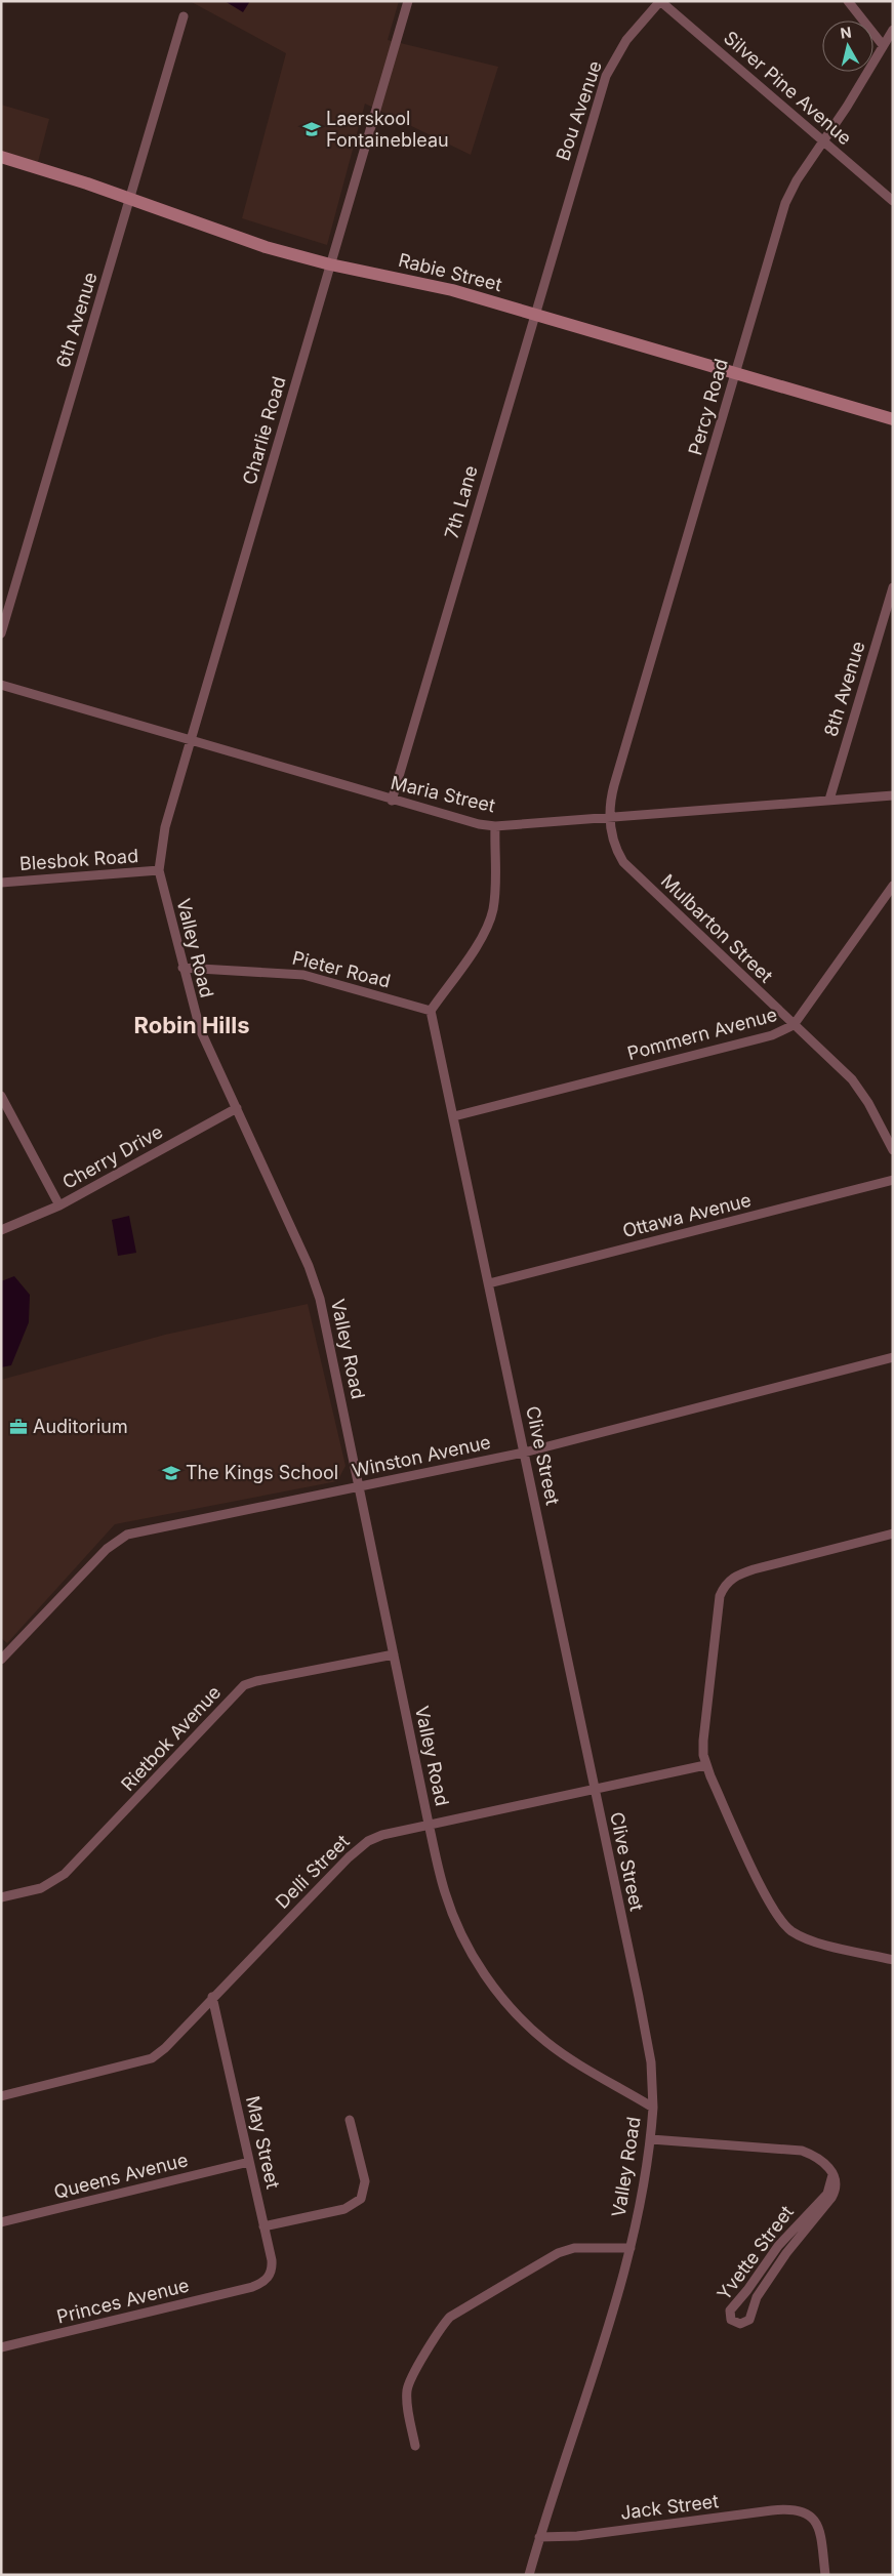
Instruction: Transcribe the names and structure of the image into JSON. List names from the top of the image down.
{
  "streets": {
    "street": [
      "Silver Pine Avenue",
      "Bou Avenue",
      "Rabie Street",
      "6th Avenue",
      "Percy Road",
      "Charlie Road",
      "7th Lane",
      "8th Avenue",
      "Maria Street",
      "Blesbok Road",
      "Mulbarton Street",
      "Valley Road",
      "Pieter Road",
      "Pommern Avenue",
      "Cherry Drive",
      "Ottawa Avenue",
      "Clive Street",
      "Winston Avenue",
      "Rietbok Avenue",
      "Delli Street",
      "May Street",
      "Queens Avenue",
      "Yvette Street",
      "Princes Avenue",
      "Jack Street"
    ]
  },
  "crossings": [
    ["Silver Pine Avenue", "Bou Avenue"],
    ["Silver Pine Avenue", "Percy Road"],
    ["Bou Avenue", "7th Lane"],
    ["Rabie Street", "6th Avenue"],
    ["Rabie Street", "Percy Road"],
    ["Rabie Street", "Charlie Road"],
    ["Rabie Street", "7th Lane"],
    ["Percy Road", "Maria Street"],
    ["Percy Road", "Mulbarton Street"],
    ["Charlie Road", "Maria Street"],
    ["Charlie Road", "Blesbok Road"],
    ["Charlie Road", "Valley Road"],
    ["7th Lane", "Maria Street"],
    ["8th Avenue", "Maria Street"],
    ["Maria Street", "Mulbarton Street"],
    ["Blesbok Road", "Valley Road"],
    ["Mulbarton Street", "Pommern Avenue"],
    ["Valley Road", "Pieter Road"],
    ["Valley Road", "Cherry Drive"],
    ["Valley Road", "Clive Street"],
    ["Valley Road", "Winston Avenue"],
    ["Valley Road", "Rietbok Avenue"],
    ["Valley Road", "Delli Street"],
    ["Valley Road", "Jack Street"],
    ["Pieter Road", "Clive Street"],
    ["Pommern Avenue", "Clive Street"],
    ["Ottawa Avenue", "Clive Street"],
    ["Clive Street", "Winston Avenue"],
    ["Clive Street", "Delli Street"],
    ["Delli Street", "May Street"],
    ["May Street", "Queens Avenue"],
    ["May Street", "Princes Avenue"]
  ],
  "districts": ["Robin Hills"],
  "places": {
    "school or university": ["Laerskool Fontainebleau", "The Kings School"],
    "office": ["Auditorium"]
  },
  "north": "top"
}
